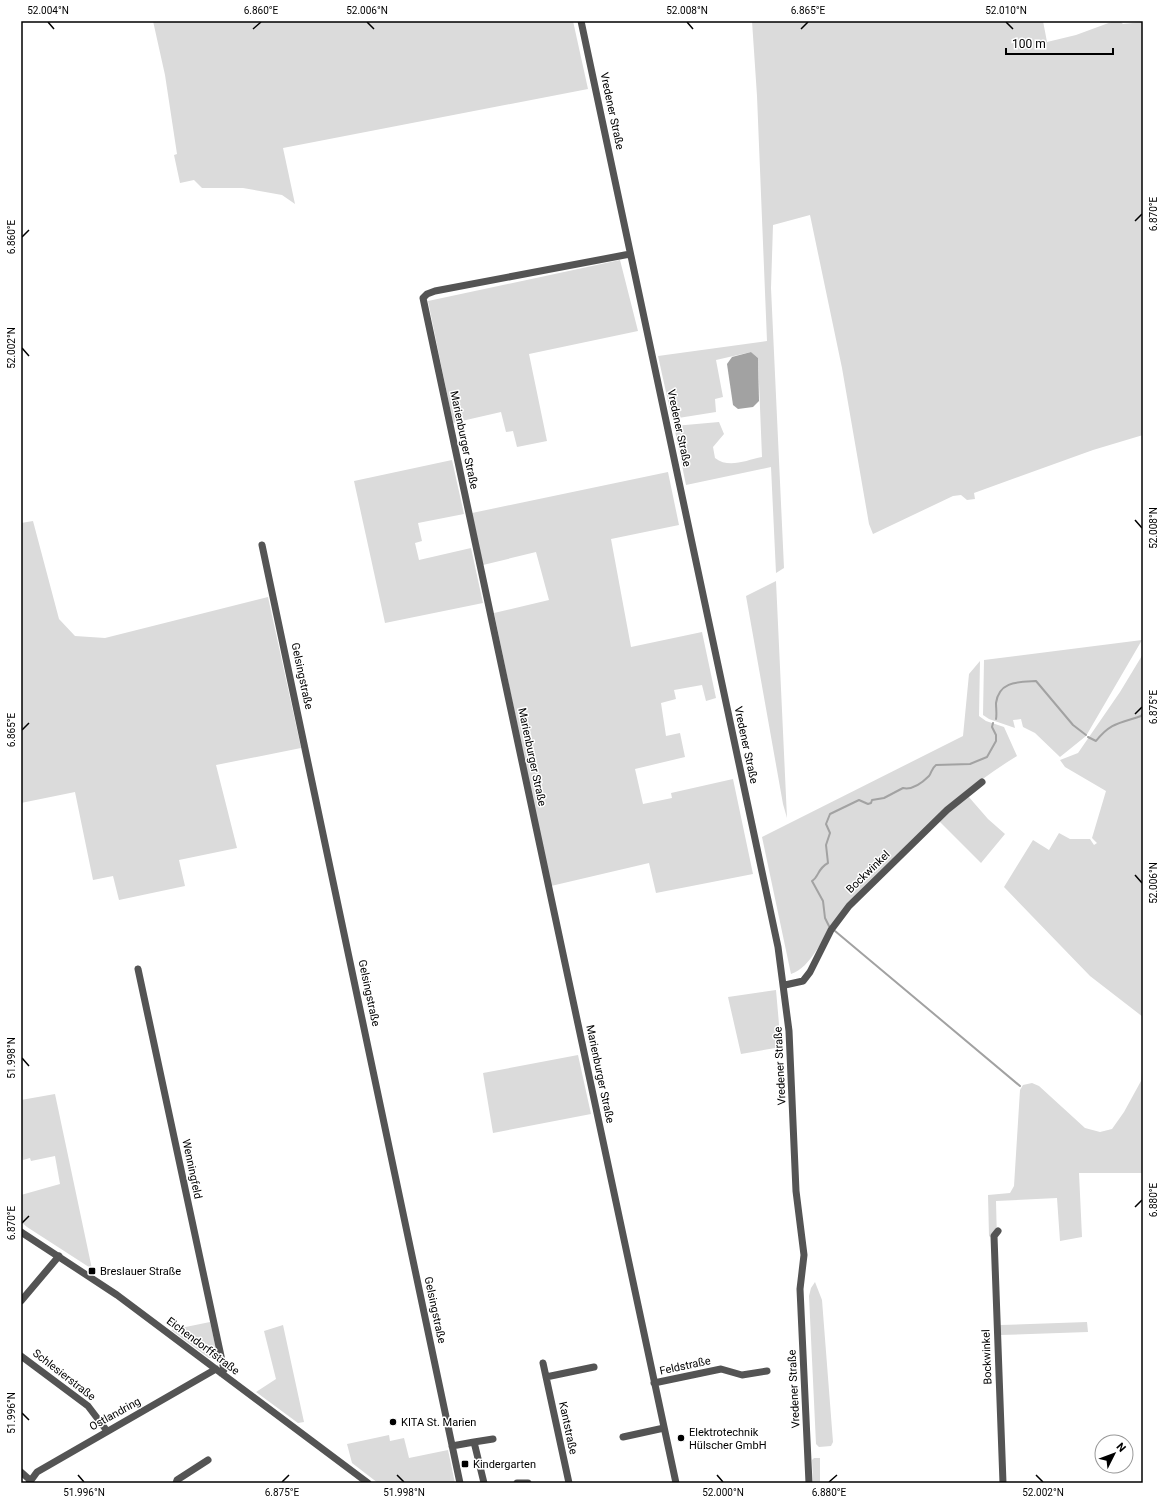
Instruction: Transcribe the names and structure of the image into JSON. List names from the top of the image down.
{
  "streets": {
    "street": [
      "Vredener Straße",
      "Marienburger Straße",
      "Gelsingstraße",
      "Bockwinkel",
      "Wenningfeld",
      "Eichendorffstraße",
      "Feldstraße",
      "Schlesierstraße",
      "Ostlandring",
      "Kantstraße"
    ]
  },
  "crossings": [
    ["Vredener Straße", "Marienburger Straße"],
    ["Vredener Straße", "Bockwinkel"],
    ["Marienburger Straße", "Feldstraße"],
    ["Wenningfeld", "Eichendorffstraße"],
    ["Wenningfeld", "Ostlandring"],
    ["Eichendorffstraße", "Ostlandring"],
    ["Schlesierstraße", "Ostlandring"]
  ],
  "places": {
    "transit": ["Breslauer Straße", "Kindergarten"],
    "other": ["KITA St. Marien", "Elektrotechnik Hülscher GmbH"]
  },
  "scale_bar": "100 m",
  "north": "top right",
  "coordinates": [
    "52.004°N",
    "6.860°E",
    "52.006°N",
    "52.008°N",
    "6.865°E",
    "52.010°N",
    "6.870°E",
    "52.002°N",
    "6.875°E",
    "51.998°N",
    "6.880°E",
    "51.996°N",
    "52.000°N"
  ]
}
